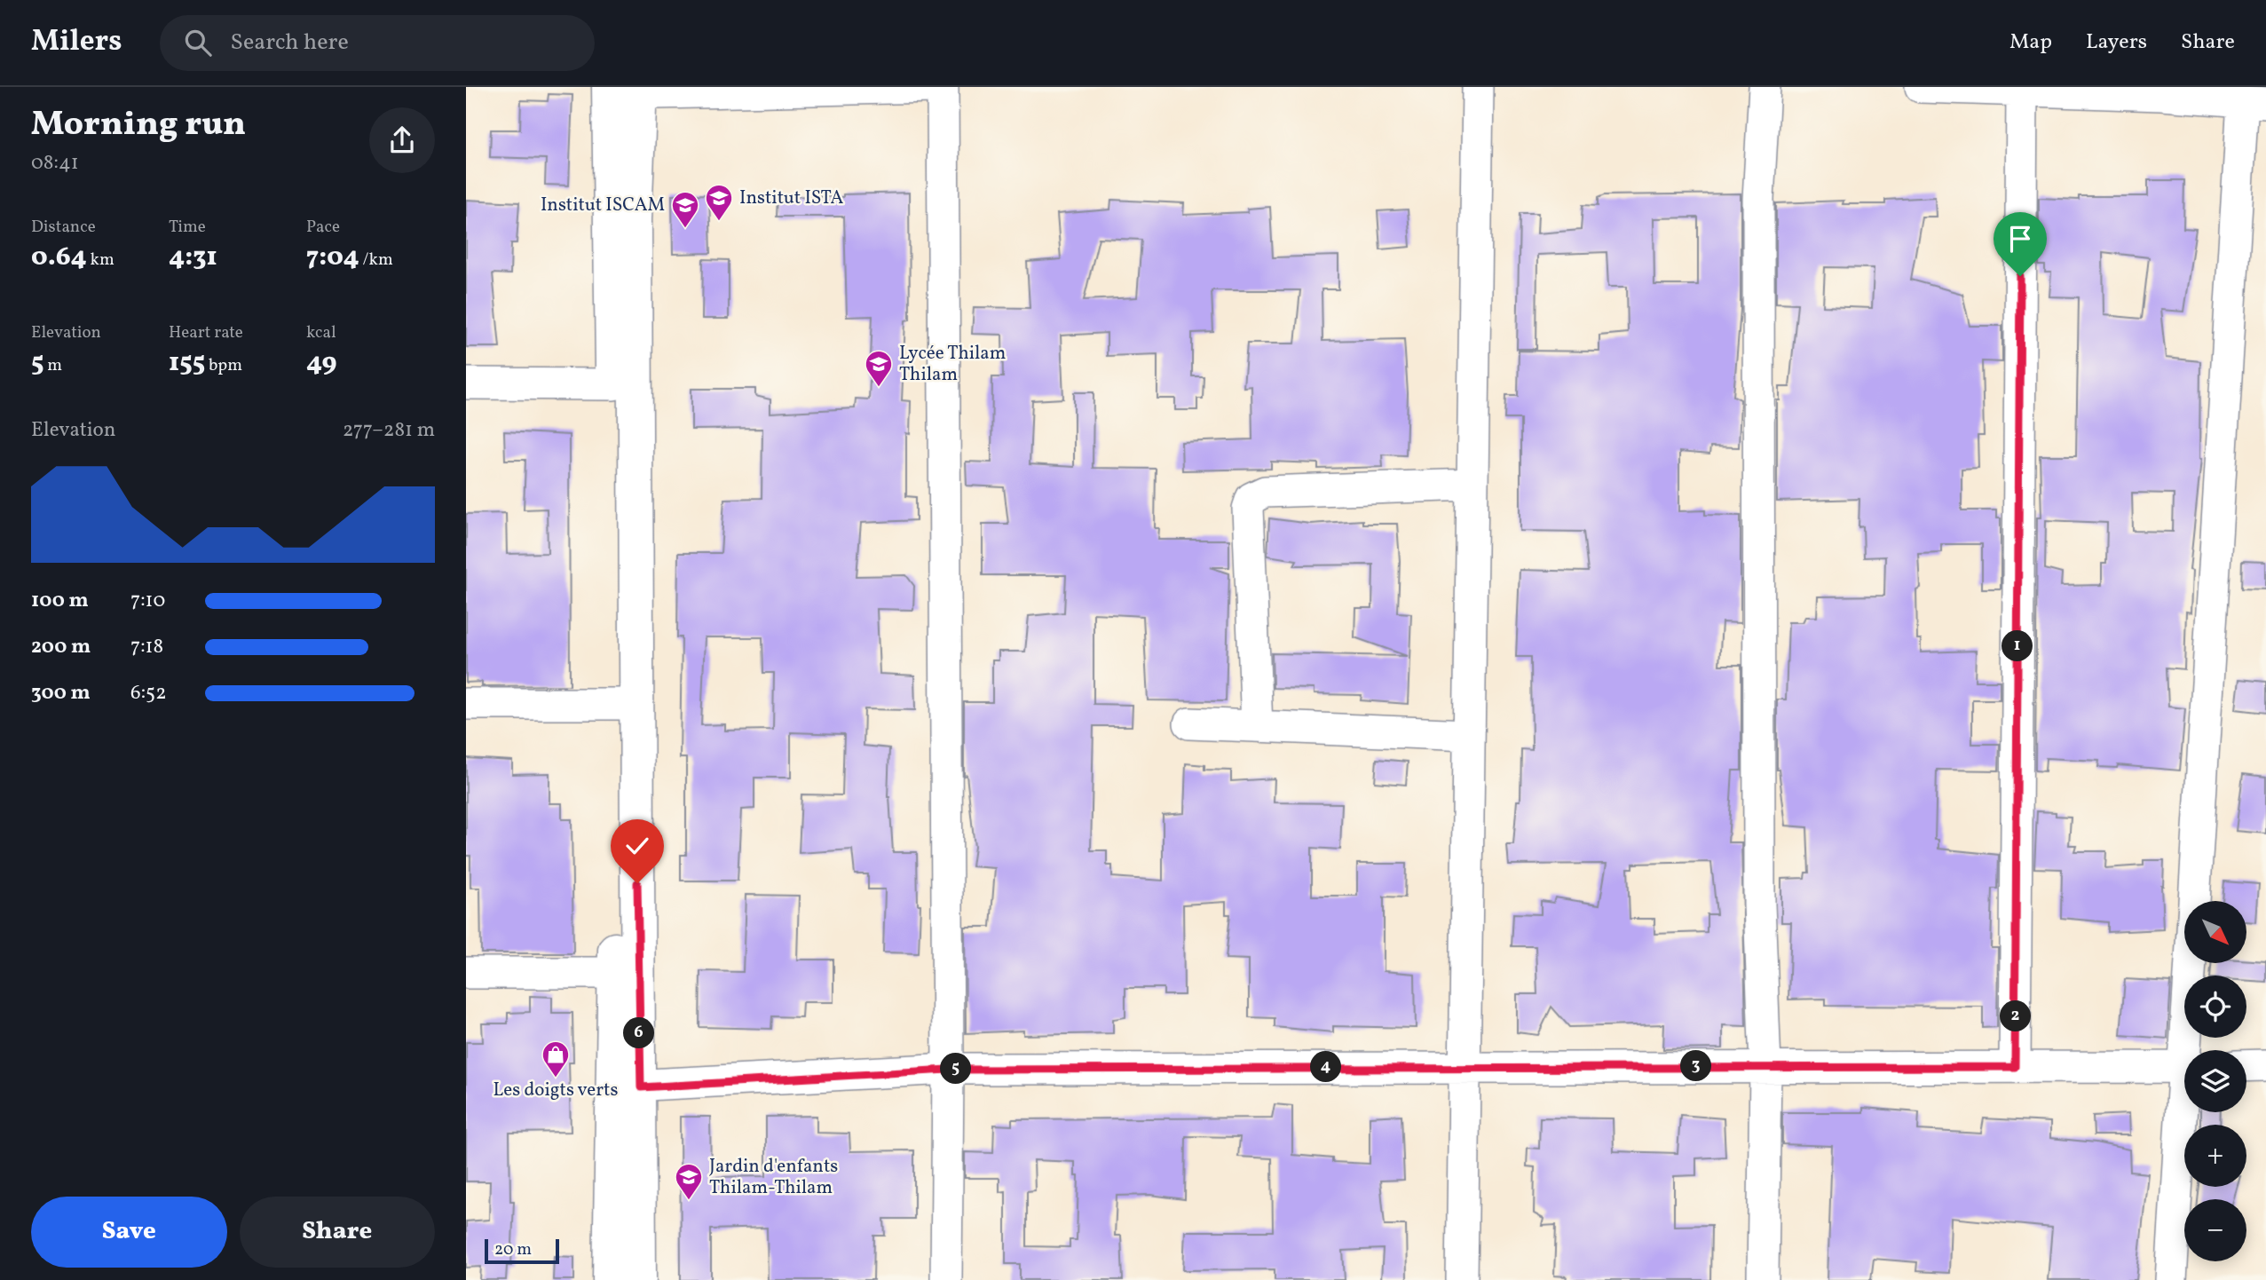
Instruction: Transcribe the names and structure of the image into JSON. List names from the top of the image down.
{
  "places": {
    "school or university": [
      "Institut ISTA",
      "Institut ISCAM",
      "Lycée Thilam Thilam",
      "Jardin d'enfants Thilam-Thilam"
    ],
    "shop": ["Les doigts verts"]
  },
  "scale_bar": "20 m",
  "north": "bottom right",
  "page": {
    "header": "Milers",
    "search": "Search here",
    "nav": ["Map", "Layers", "Share"],
    "heading": ["Morning run", "08:41"],
    "stats": [
      ["Distance", "0.64 km"],
      ["Time", "4:31"],
      ["Pace", "7:04 /km"],
      ["Elevation", "5 m"],
      ["Heart rate", "155 bpm"],
      ["kcal", "49"]
    ],
    "chart": ["Elevation", "277–281 m"],
    "list": [
      {
        "name": "100 m",
        "note": "7:10"
      },
      {
        "name": "200 m",
        "note": "7:18"
      },
      {
        "name": "300 m",
        "note": "6:52"
      }
    ],
    "pins": [
      "1",
      "2",
      "6",
      "3",
      "4",
      "5"
    ],
    "map_buttons": ["+", "−"],
    "buttons": ["Save", "Share"],
    "scale": "20 m"
  }
}
